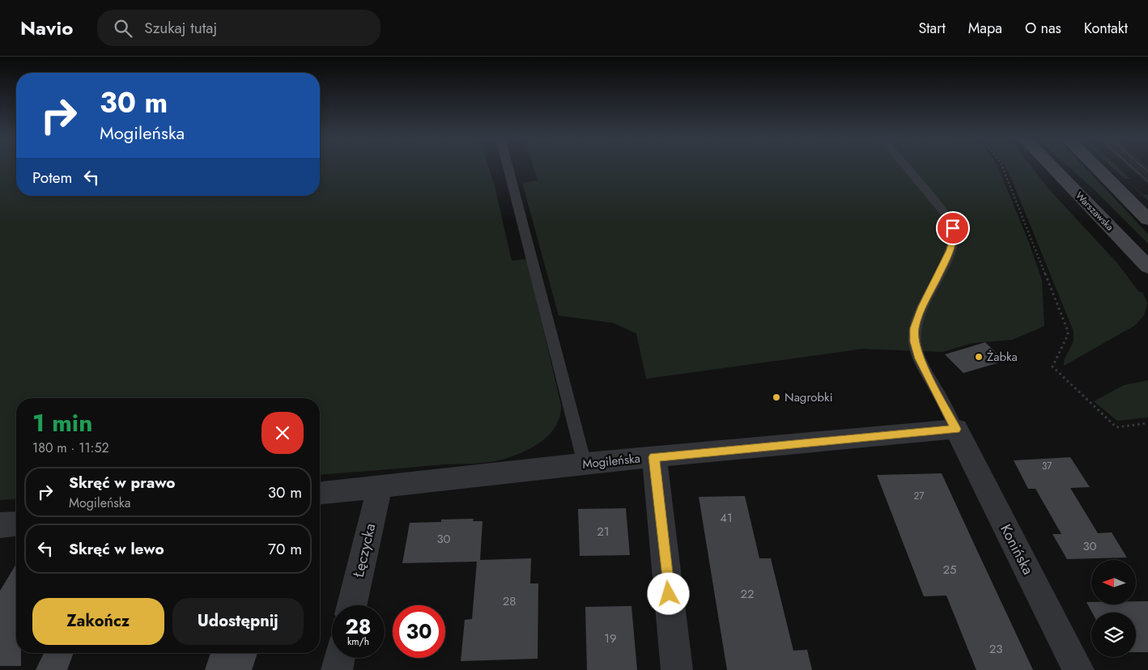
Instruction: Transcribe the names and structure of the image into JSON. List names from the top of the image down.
{
  "streets": {
    "main road": ["Warszawska"],
    "street": ["Mogileńska", "Konińska", "Łęczycka"]
  },
  "crossings": [
    ["Mogileńska", "Konińska"],
    ["Mogileńska", "Łęczycka"]
  ],
  "places": ["Żabka", "Nagrobki"],
  "house_numbers": [
    "37",
    "27",
    "41",
    "21",
    "30",
    "30",
    "25",
    "22",
    "28",
    "19",
    "23"
  ],
  "north": "left",
  "page": {
    "header": "Navio",
    "search": "Szukaj tutaj",
    "nav": [
      "Start",
      "Mapa",
      "O nas",
      "Kontakt"
    ],
    "turn": ["30 m", "Mogileńska"],
    "then": "Potem",
    "heading": ["1 min", "180 m · 11:52"],
    "list": [
      {
        "name": "Skręć w prawo",
        "note": "Mogileńska",
        "value": "30 m"
      },
      {
        "name": "Skręć w lewo",
        "value": "70 m"
      }
    ],
    "buttons": ["Zakończ", "Udostępnij"],
    "speed": "28 km/h",
    "limit": "30"
  }
}
